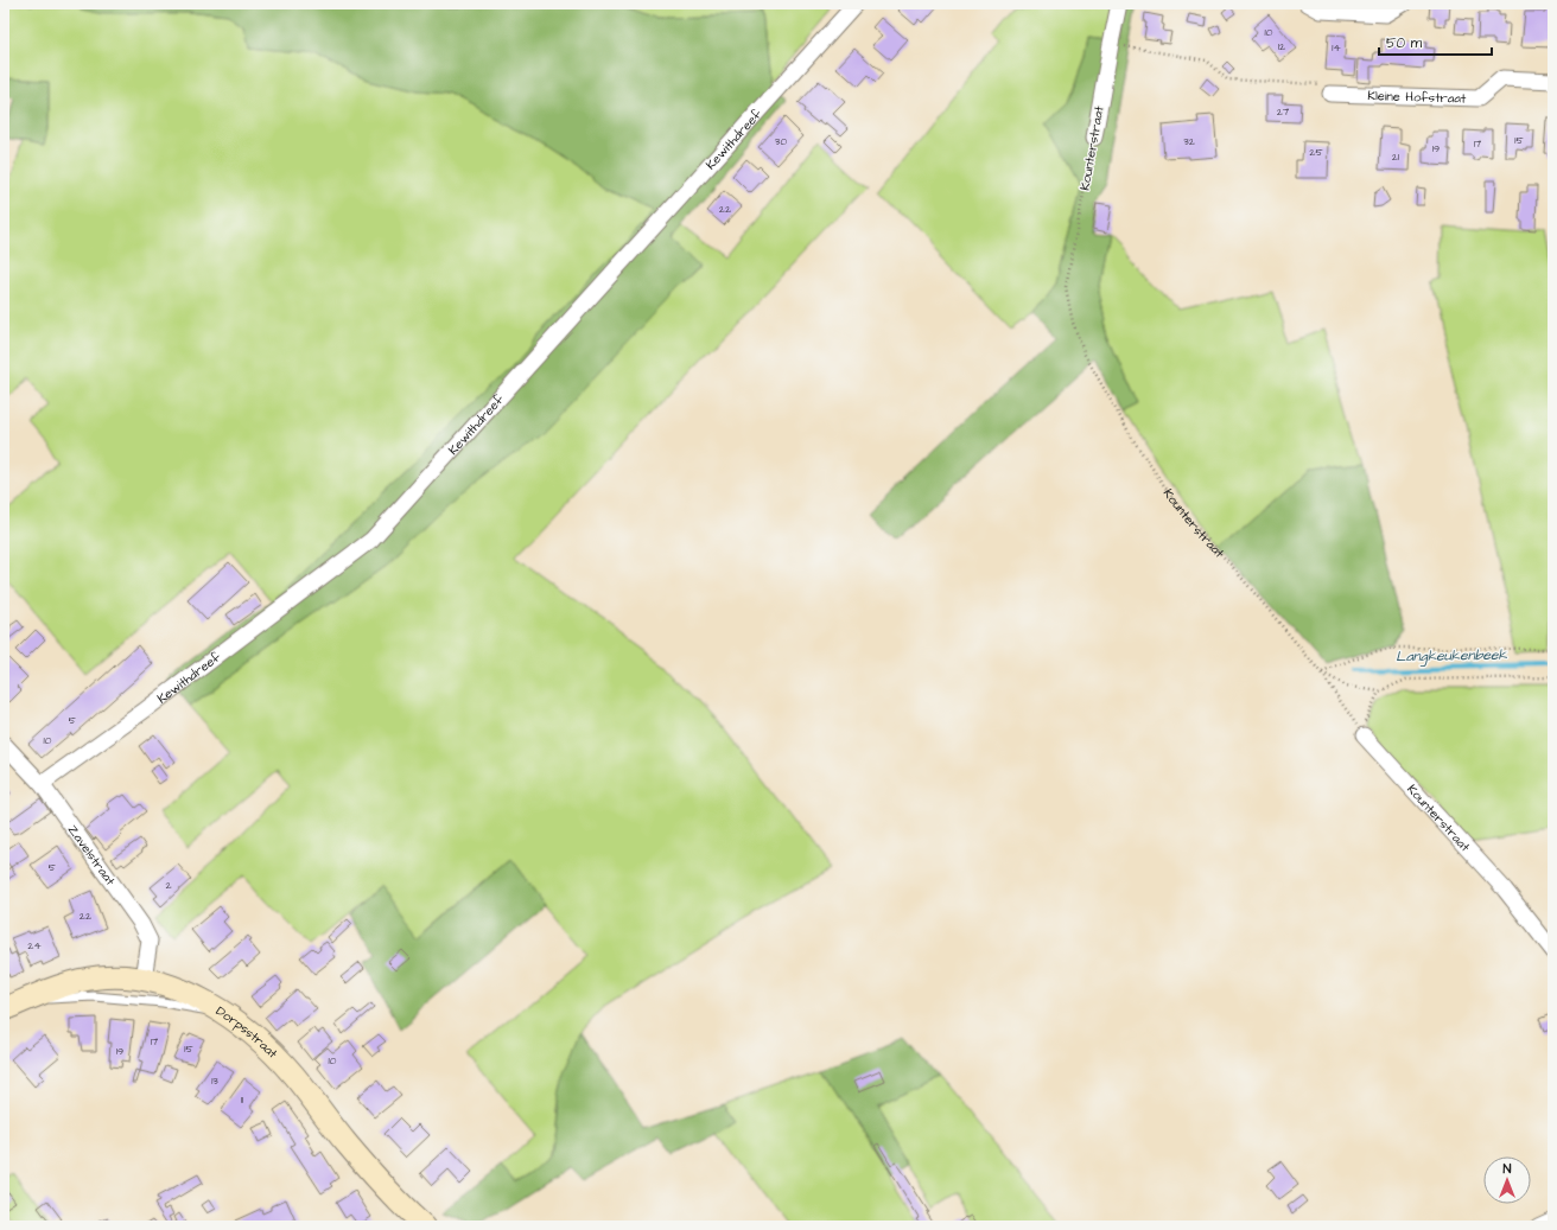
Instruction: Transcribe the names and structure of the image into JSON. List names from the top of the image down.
{
  "streets": {
    "street": [
      "Kleine Hofstraat",
      "Kewithdreef",
      "Kounterstraat",
      "Zavelstraat",
      "Dorpsstraat"
    ]
  },
  "crossings": [
    ["Kewithdreef", "Zavelstraat"],
    ["Zavelstraat", "Dorpsstraat"]
  ],
  "water": ["Langkeukenbeek"],
  "house_numbers": [
    "10",
    "12",
    "14",
    "27",
    "15",
    "30",
    "32",
    "17",
    "19",
    "25",
    "21",
    "22",
    "5",
    "10",
    "5",
    "2",
    "22",
    "24",
    "17",
    "15",
    "19",
    "10",
    "13",
    "11"
  ],
  "scale_bar": "50 m",
  "north": "top"
}
